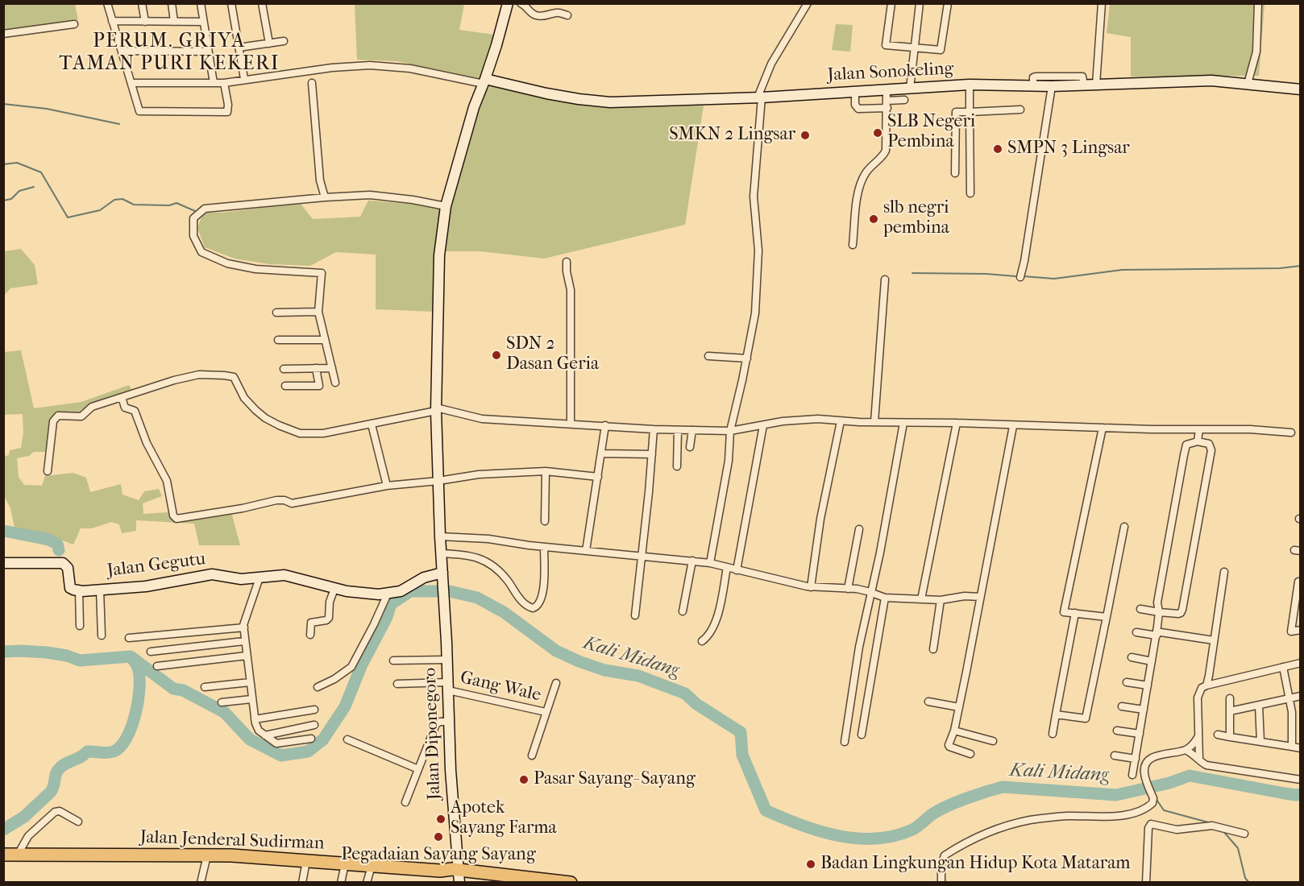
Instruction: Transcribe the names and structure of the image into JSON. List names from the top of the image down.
{
  "streets": {
    "highway": ["Jalan Jenderal Sudirman"],
    "street": [
      "Jalan Sonokeling",
      "Jalan Gegutu",
      "Gang Wale",
      "Jalan Diponegoro"
    ]
  },
  "crossings": [
    ["Jalan Sonokeling", "Jalan Diponegoro"],
    ["Jalan Gegutu", "Jalan Diponegoro"],
    ["Gang Wale", "Jalan Diponegoro"],
    ["Jalan Diponegoro", "Jalan Jenderal Sudirman"]
  ],
  "districts": ["PERUM. GRIYA TAMAN PURI KEKERI"],
  "water": ["Kali Midang"],
  "places": [
    "SLB Negeri Pembina",
    "SMKN 2 Lingsar",
    "SMPN 3 Lingsar",
    "slb negri pembina",
    "SDN 2 Dasan Geria",
    "Pasar Sayang- Sayang",
    "Apotek Sayang Farma",
    "Pegadaian Sayang Sayang",
    "Badan Lingkungan Hidup Kota Mataram"
  ]
}
